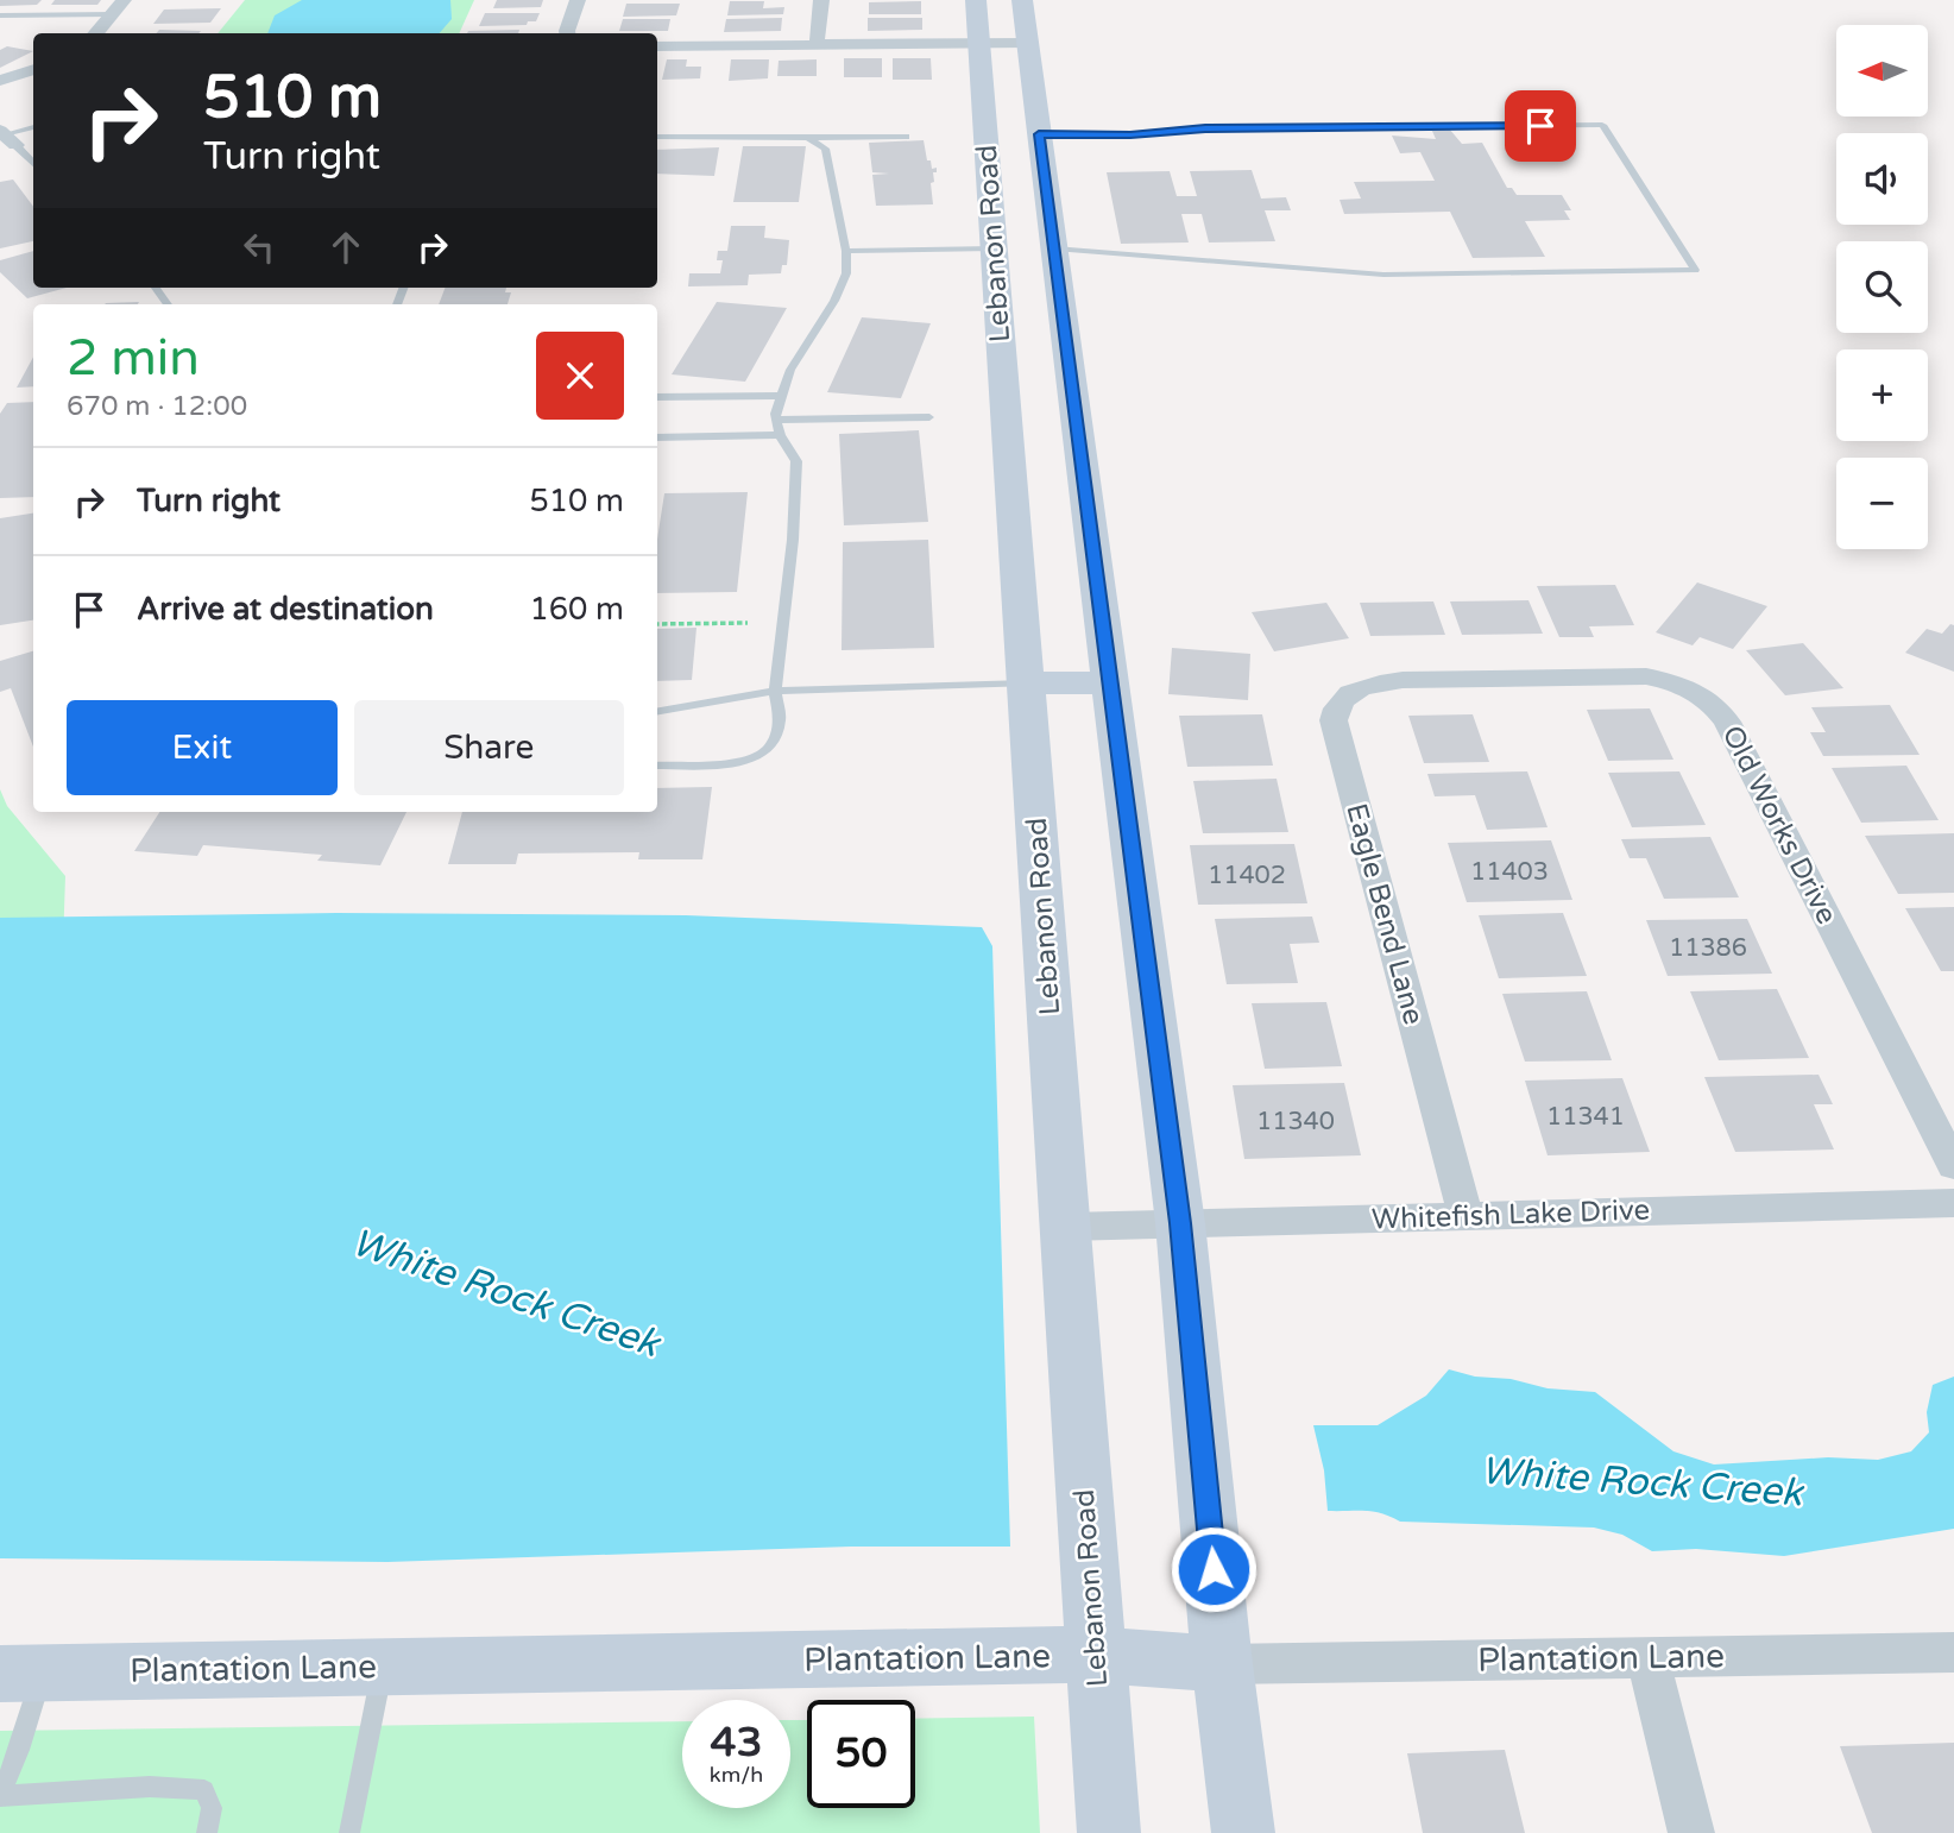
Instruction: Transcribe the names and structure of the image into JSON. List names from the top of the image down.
{
  "streets": {
    "main road": ["Lebanon Road", "Plantation Lane"],
    "street": ["Old Works Drive", "Eagle Bend Lane", "Whitefish Lake Drive"]
  },
  "crossings": [
    ["Lebanon Road", "Whitefish Lake Drive"],
    ["Lebanon Road", "Plantation Lane"],
    ["Old Works Drive", "Eagle Bend Lane"],
    ["Eagle Bend Lane", "Whitefish Lake Drive"]
  ],
  "water": ["White Rock Creek"],
  "house_numbers": [
    "11403",
    "11402",
    "11386",
    "11341",
    "11340"
  ],
  "north": "left",
  "page": {
    "map_buttons": ["+", "−"],
    "turn": ["510 m", "Turn right"],
    "heading": ["2 min", "670 m · 12:00"],
    "list": [
      {
        "name": "Turn right",
        "value": "510 m"
      },
      {
        "name": "Arrive at destination",
        "value": "160 m"
      }
    ],
    "buttons": ["Exit", "Share"],
    "speed": "43 km/h",
    "limit": "50"
  }
}
